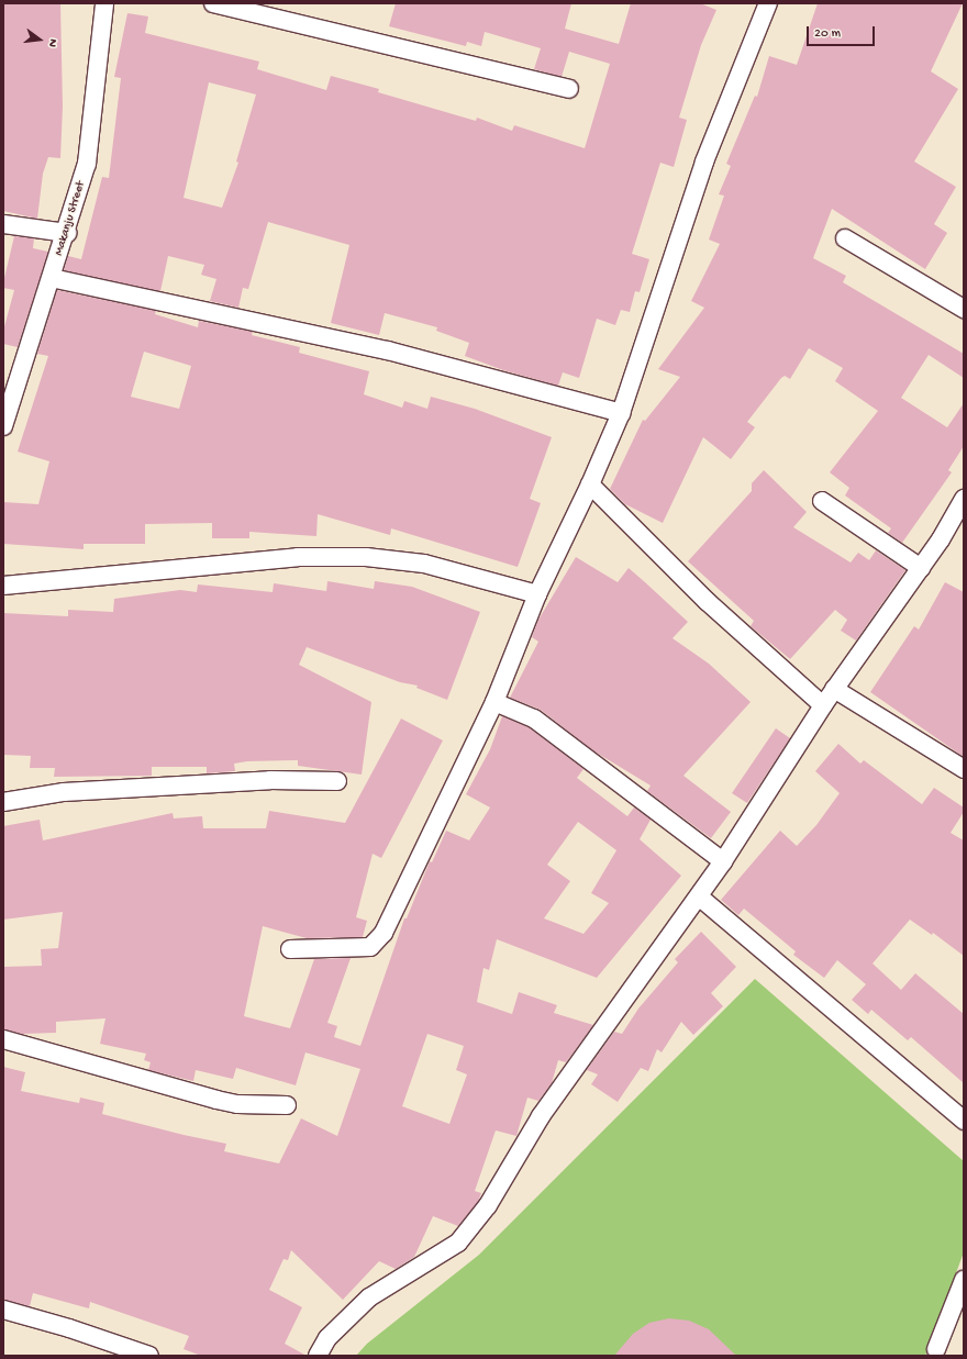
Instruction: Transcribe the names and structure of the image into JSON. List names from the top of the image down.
{
  "streets": {
    "street": ["Makanju Street"]
  },
  "scale_bar": "20 m",
  "north": "right"
}
